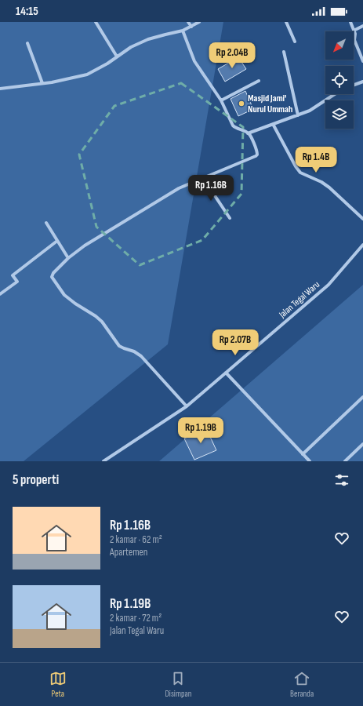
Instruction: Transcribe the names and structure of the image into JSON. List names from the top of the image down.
{
  "streets": {
    "street": ["Jalan Tegal Waru"]
  },
  "places": ["Masjid Jami' Nurul Ummah"],
  "north": "bottom left",
  "page": {
    "status": "14:15",
    "price": [
      "Rp 2.04B",
      "Rp 1.4B",
      "Rp 1.16B",
      "Rp 2.07B",
      "Rp 1.19B"
    ],
    "heading": "5 properti",
    "list": [
      {
        "name": "Rp 1.16B",
        "note": "2 kamar · 62 m² · Apartemen"
      },
      {
        "name": "Rp 1.19B",
        "note": "2 kamar · 72 m² · Jalan Tegal Waru"
      }
    ],
    "tabs": ["Peta", "Disimpan", "Beranda"]
  }
}
